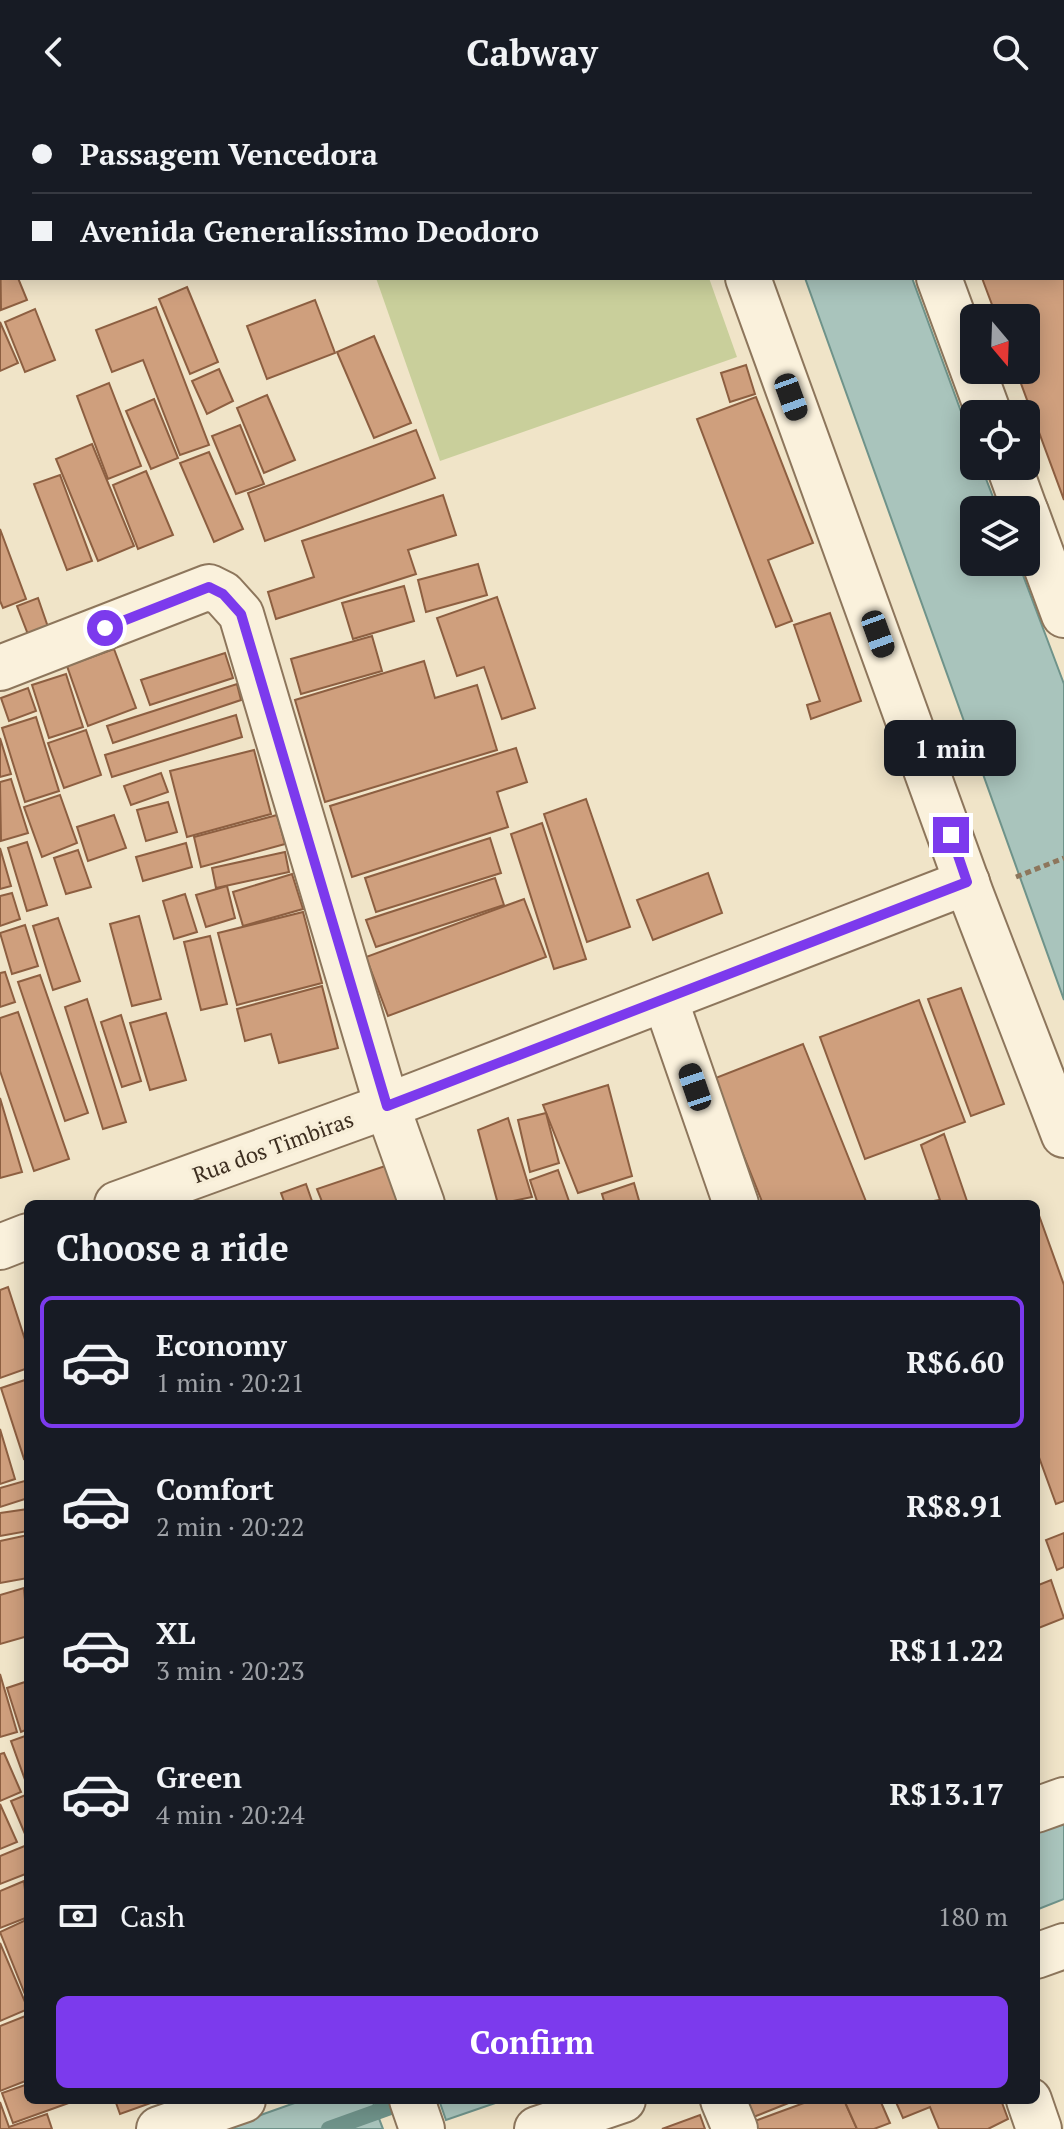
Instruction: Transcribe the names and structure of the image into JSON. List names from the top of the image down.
{
  "streets": {
    "street": ["Rua dos Timbiras"]
  },
  "north": "bottom",
  "page": {
    "header": "Cabway",
    "banner": ["Passagem Vencedora", "Avenida Generalíssimo Deodoro"],
    "bubble": "1 min",
    "heading": "Choose a ride",
    "list": [
      {
        "name": "Economy",
        "note": "1 min · 20:21",
        "value": "R$6.60"
      },
      {
        "name": "Comfort",
        "note": "2 min · 20:22",
        "value": "R$8.91"
      },
      {
        "name": "XL",
        "note": "3 min · 20:23",
        "value": "R$11.22"
      },
      {
        "name": "Green",
        "note": "4 min · 20:24",
        "value": "R$13.17"
      }
    ],
    "pay": ["Cash", "180 m"],
    "buttons": "Confirm"
  }
}
